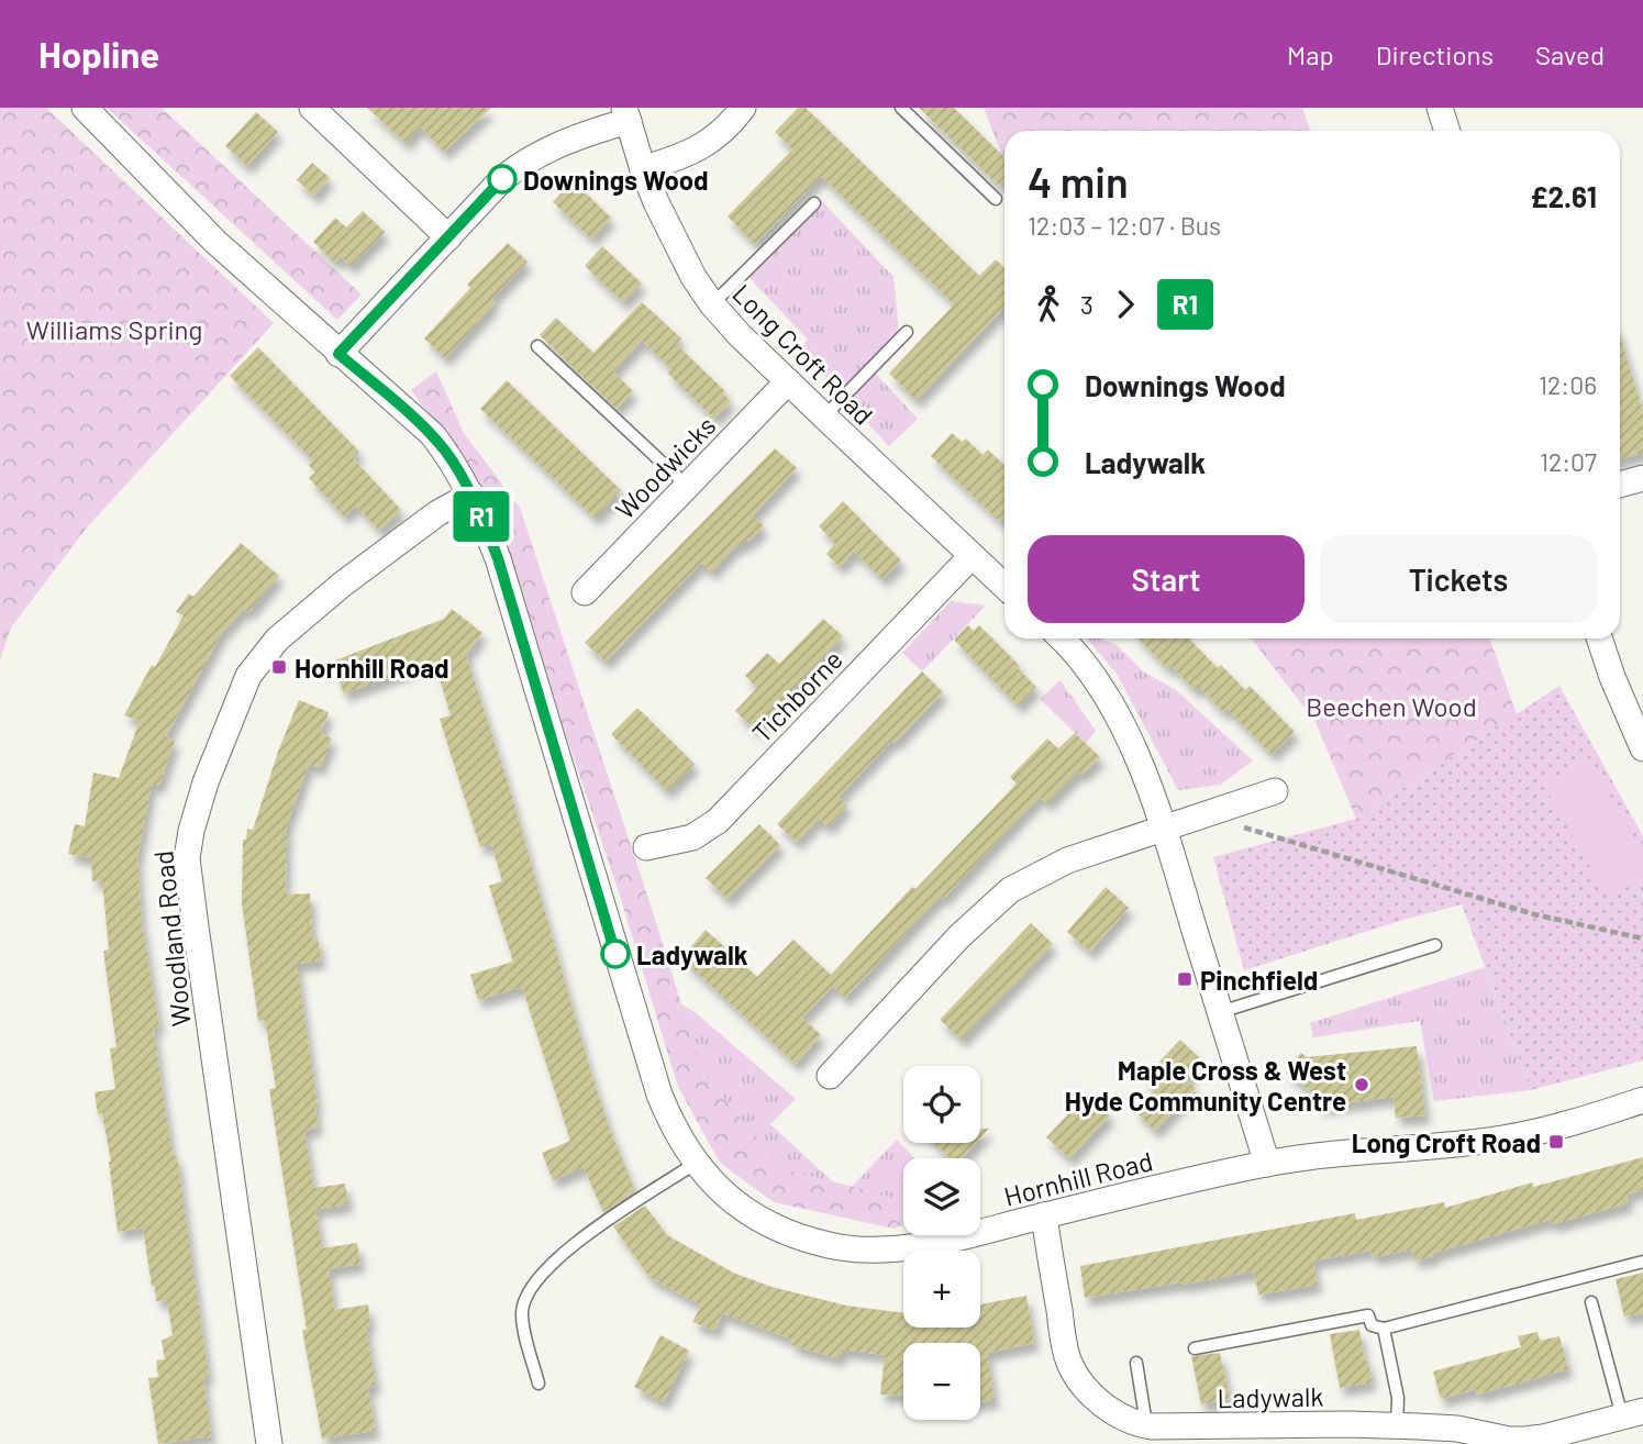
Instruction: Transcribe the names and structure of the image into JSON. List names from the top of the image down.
{
  "streets": {
    "street": [
      "Long Croft Road",
      "Woodwicks",
      "Tichborne",
      "Woodland Road",
      "Hornhill Road",
      "Ladywalk"
    ]
  },
  "crossings": [
    ["Long Croft Road", "Woodwicks"],
    ["Long Croft Road", "Tichborne"],
    ["Woodland Road", "Hornhill Road"],
    ["Hornhill Road", "Ladywalk"]
  ],
  "parks": ["Williams Spring", "Beechen Wood"],
  "places": {
    "other": ["Downings Wood", "Ladywalk", "Maple Cross & West Hyde Community Centre"],
    "transit": ["Hornhill Road", "Pinchfield", "Long Croft Road"]
  },
  "lines": ["bus line R1"],
  "page": {
    "header": "Hopline",
    "nav": ["Map", "Directions", "Saved"],
    "on_map": "R1",
    "heading": ["4 min", "12:03 – 12:07 · Bus", "£2.61"],
    "legs": ["3", "R1"],
    "list": [
      {
        "name": "Downings Wood",
        "value": "12:06"
      },
      {
        "name": "Ladywalk",
        "value": "12:07"
      }
    ],
    "buttons": ["Start", "Tickets"],
    "map_buttons": ["+", "−"]
  }
}
